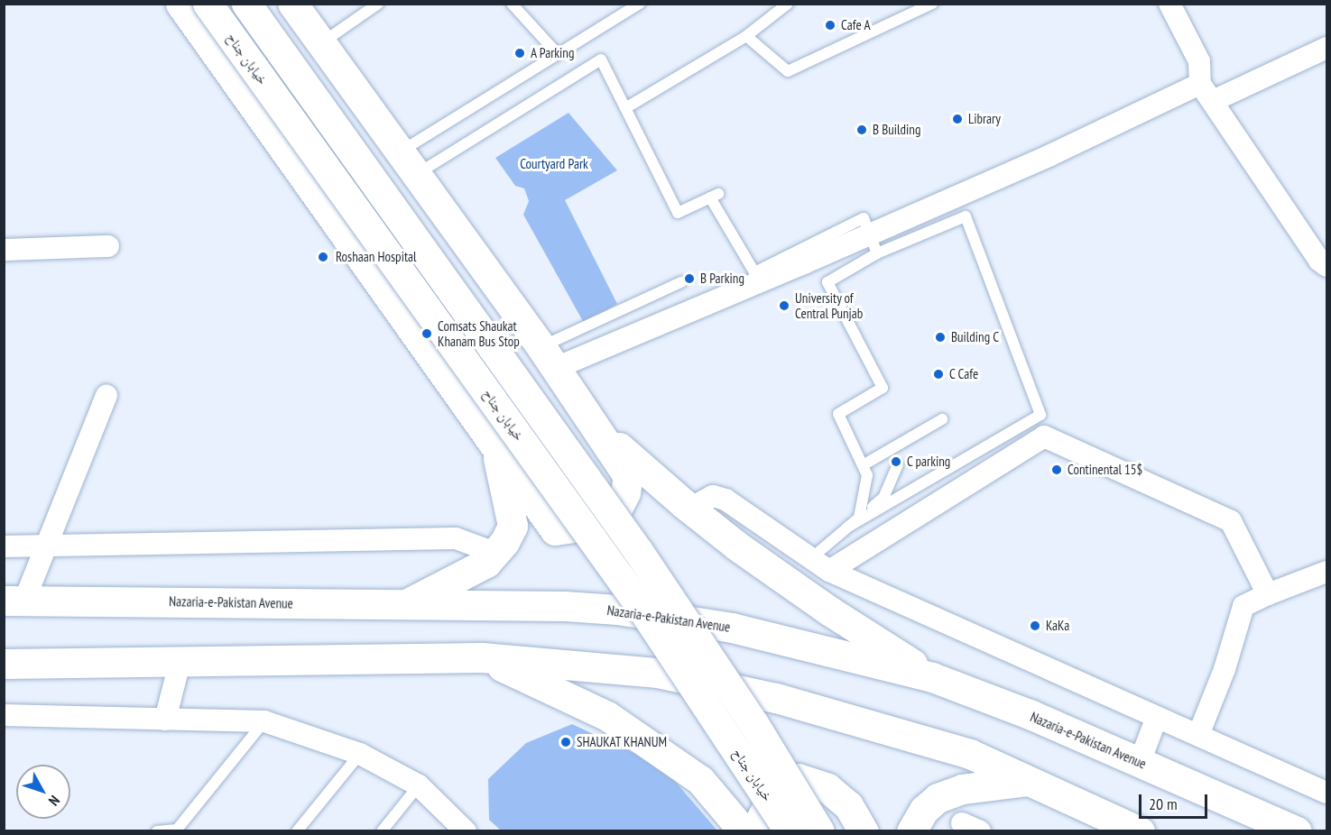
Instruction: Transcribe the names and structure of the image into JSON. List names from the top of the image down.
{
  "streets": {
    "main road": ["خیابان جناح", "Nazaria-e-Pakistan Avenue"]
  },
  "parks": ["Courtyard Park"],
  "places": [
    "Cafe A",
    "A Parking",
    "Library",
    "B Building",
    "Roshaan Hospital",
    "B Parking",
    "University of Central Punjab",
    "Comsats Shaukat Khanam Bus Stop",
    "Building C",
    "C Cafe",
    "C parking",
    "Continental 15$",
    "KaKa",
    "SHAUKAT KHANUM"
  ],
  "scale_bar": "20 m",
  "north": "bottom right"
}
